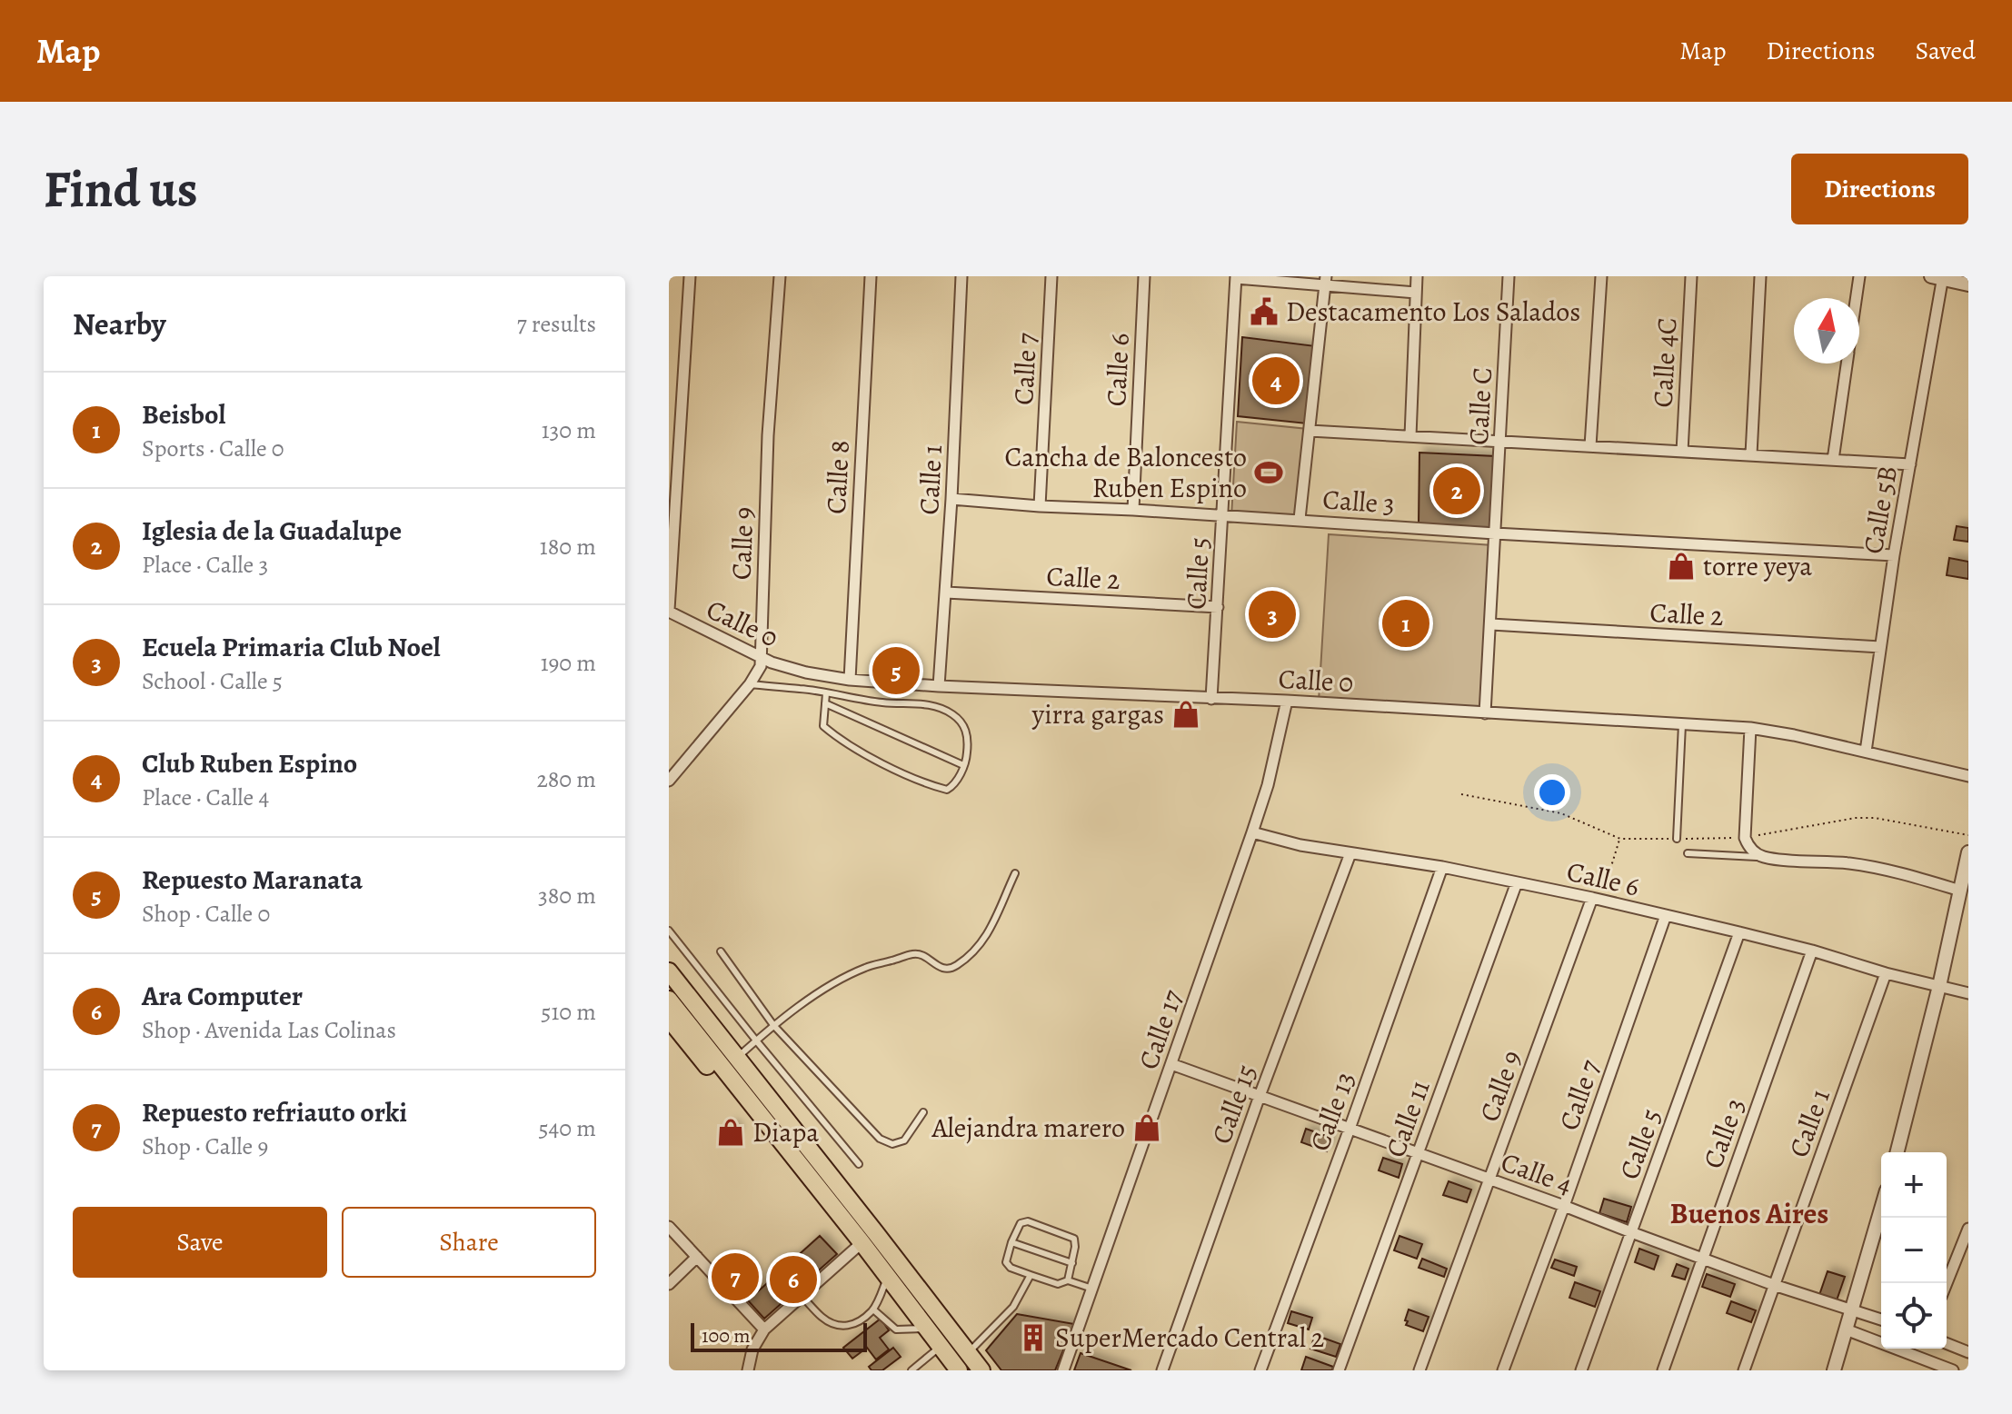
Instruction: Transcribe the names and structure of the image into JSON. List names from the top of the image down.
{
  "streets": {
    "street": [
      "Calle 4C",
      "Calle 7",
      "Calle 6",
      "Calle C",
      "Calle 8",
      "Calle 1",
      "Calle 3",
      "Calle 5B",
      "Calle 9",
      "Calle 5",
      "Calle 2",
      "Calle 0",
      "Calle 17",
      "Calle 15",
      "Calle 13",
      "Calle 11",
      "Calle 4"
    ]
  },
  "crossings": [
    ["Calle 7", "Calle 6"],
    ["Calle 7", "Calle 3"],
    ["Calle 7", "Calle 4"],
    ["Calle 6", "Calle 1"],
    ["Calle 6", "Calle 3"],
    ["Calle 6", "Calle 9"],
    ["Calle 6", "Calle 5"],
    ["Calle 6", "Calle 17"],
    ["Calle 6", "Calle 15"],
    ["Calle 6", "Calle 13"],
    ["Calle 6", "Calle 11"],
    ["Calle C", "Calle 3"],
    ["Calle C", "Calle 2"],
    ["Calle C", "Calle 0"],
    ["Calle 8", "Calle 0"],
    ["Calle 1", "Calle 3"],
    ["Calle 1", "Calle 2"],
    ["Calle 1", "Calle 0"],
    ["Calle 1", "Calle 4"],
    ["Calle 3", "Calle 5B"],
    ["Calle 3", "Calle 5"],
    ["Calle 3", "Calle 4"],
    ["Calle 5B", "Calle 2"],
    ["Calle 5B", "Calle 0"],
    ["Calle 9", "Calle 0"],
    ["Calle 9", "Calle 4"],
    ["Calle 5", "Calle 2"],
    ["Calle 5", "Calle 0"],
    ["Calle 5", "Calle 4"],
    ["Calle 0", "Calle 17"],
    ["Calle 17", "Calle 4"],
    ["Calle 15", "Calle 4"],
    ["Calle 13", "Calle 4"],
    ["Calle 11", "Calle 4"]
  ],
  "districts": ["Buenos Aires"],
  "places": {
    "public building": ["Destacamento Los Salados"],
    "sports": ["Cancha de Baloncesto Ruben Espino"],
    "shop": [
      "torre yeya",
      "yirra gargas",
      "Alejandra marero",
      "Diapa"
    ],
    "building": ["SuperMercado Central 2"]
  },
  "scale_bar": "100 m",
  "north": "top",
  "page": {
    "header": "Map",
    "nav": ["Map", "Directions", "Saved"],
    "buttons": [
      "Directions",
      ["Save", "Share"]
    ],
    "title": "Find us",
    "heading": ["Nearby", "7 results"],
    "pins": [
      "4",
      "2",
      "3",
      "1",
      "5",
      "7",
      "6"
    ],
    "list": [
      {
        "mark": "1",
        "name": "Beisbol",
        "note": "Sports · Calle 0",
        "value": "130 m"
      },
      {
        "mark": "2",
        "name": "Iglesia de la Guadalupe",
        "note": "Place · Calle 3",
        "value": "180 m"
      },
      {
        "mark": "3",
        "name": "Ecuela Primaria Club Noel",
        "note": "School · Calle 5",
        "value": "190 m"
      },
      {
        "mark": "4",
        "name": "Club Ruben Espino",
        "note": "Place · Calle 4",
        "value": "280 m"
      },
      {
        "mark": "5",
        "name": "Repuesto Maranata",
        "note": "Shop · Calle 0",
        "value": "380 m"
      },
      {
        "mark": "6",
        "name": "Ara Computer",
        "note": "Shop · Avenida Las Colinas",
        "value": "510 m"
      },
      {
        "mark": "7",
        "name": "Repuesto refriauto orki",
        "note": "Shop · Calle 9",
        "value": "540 m"
      }
    ],
    "map_buttons": ["+", "−"],
    "scale": "100 m"
  }
}
